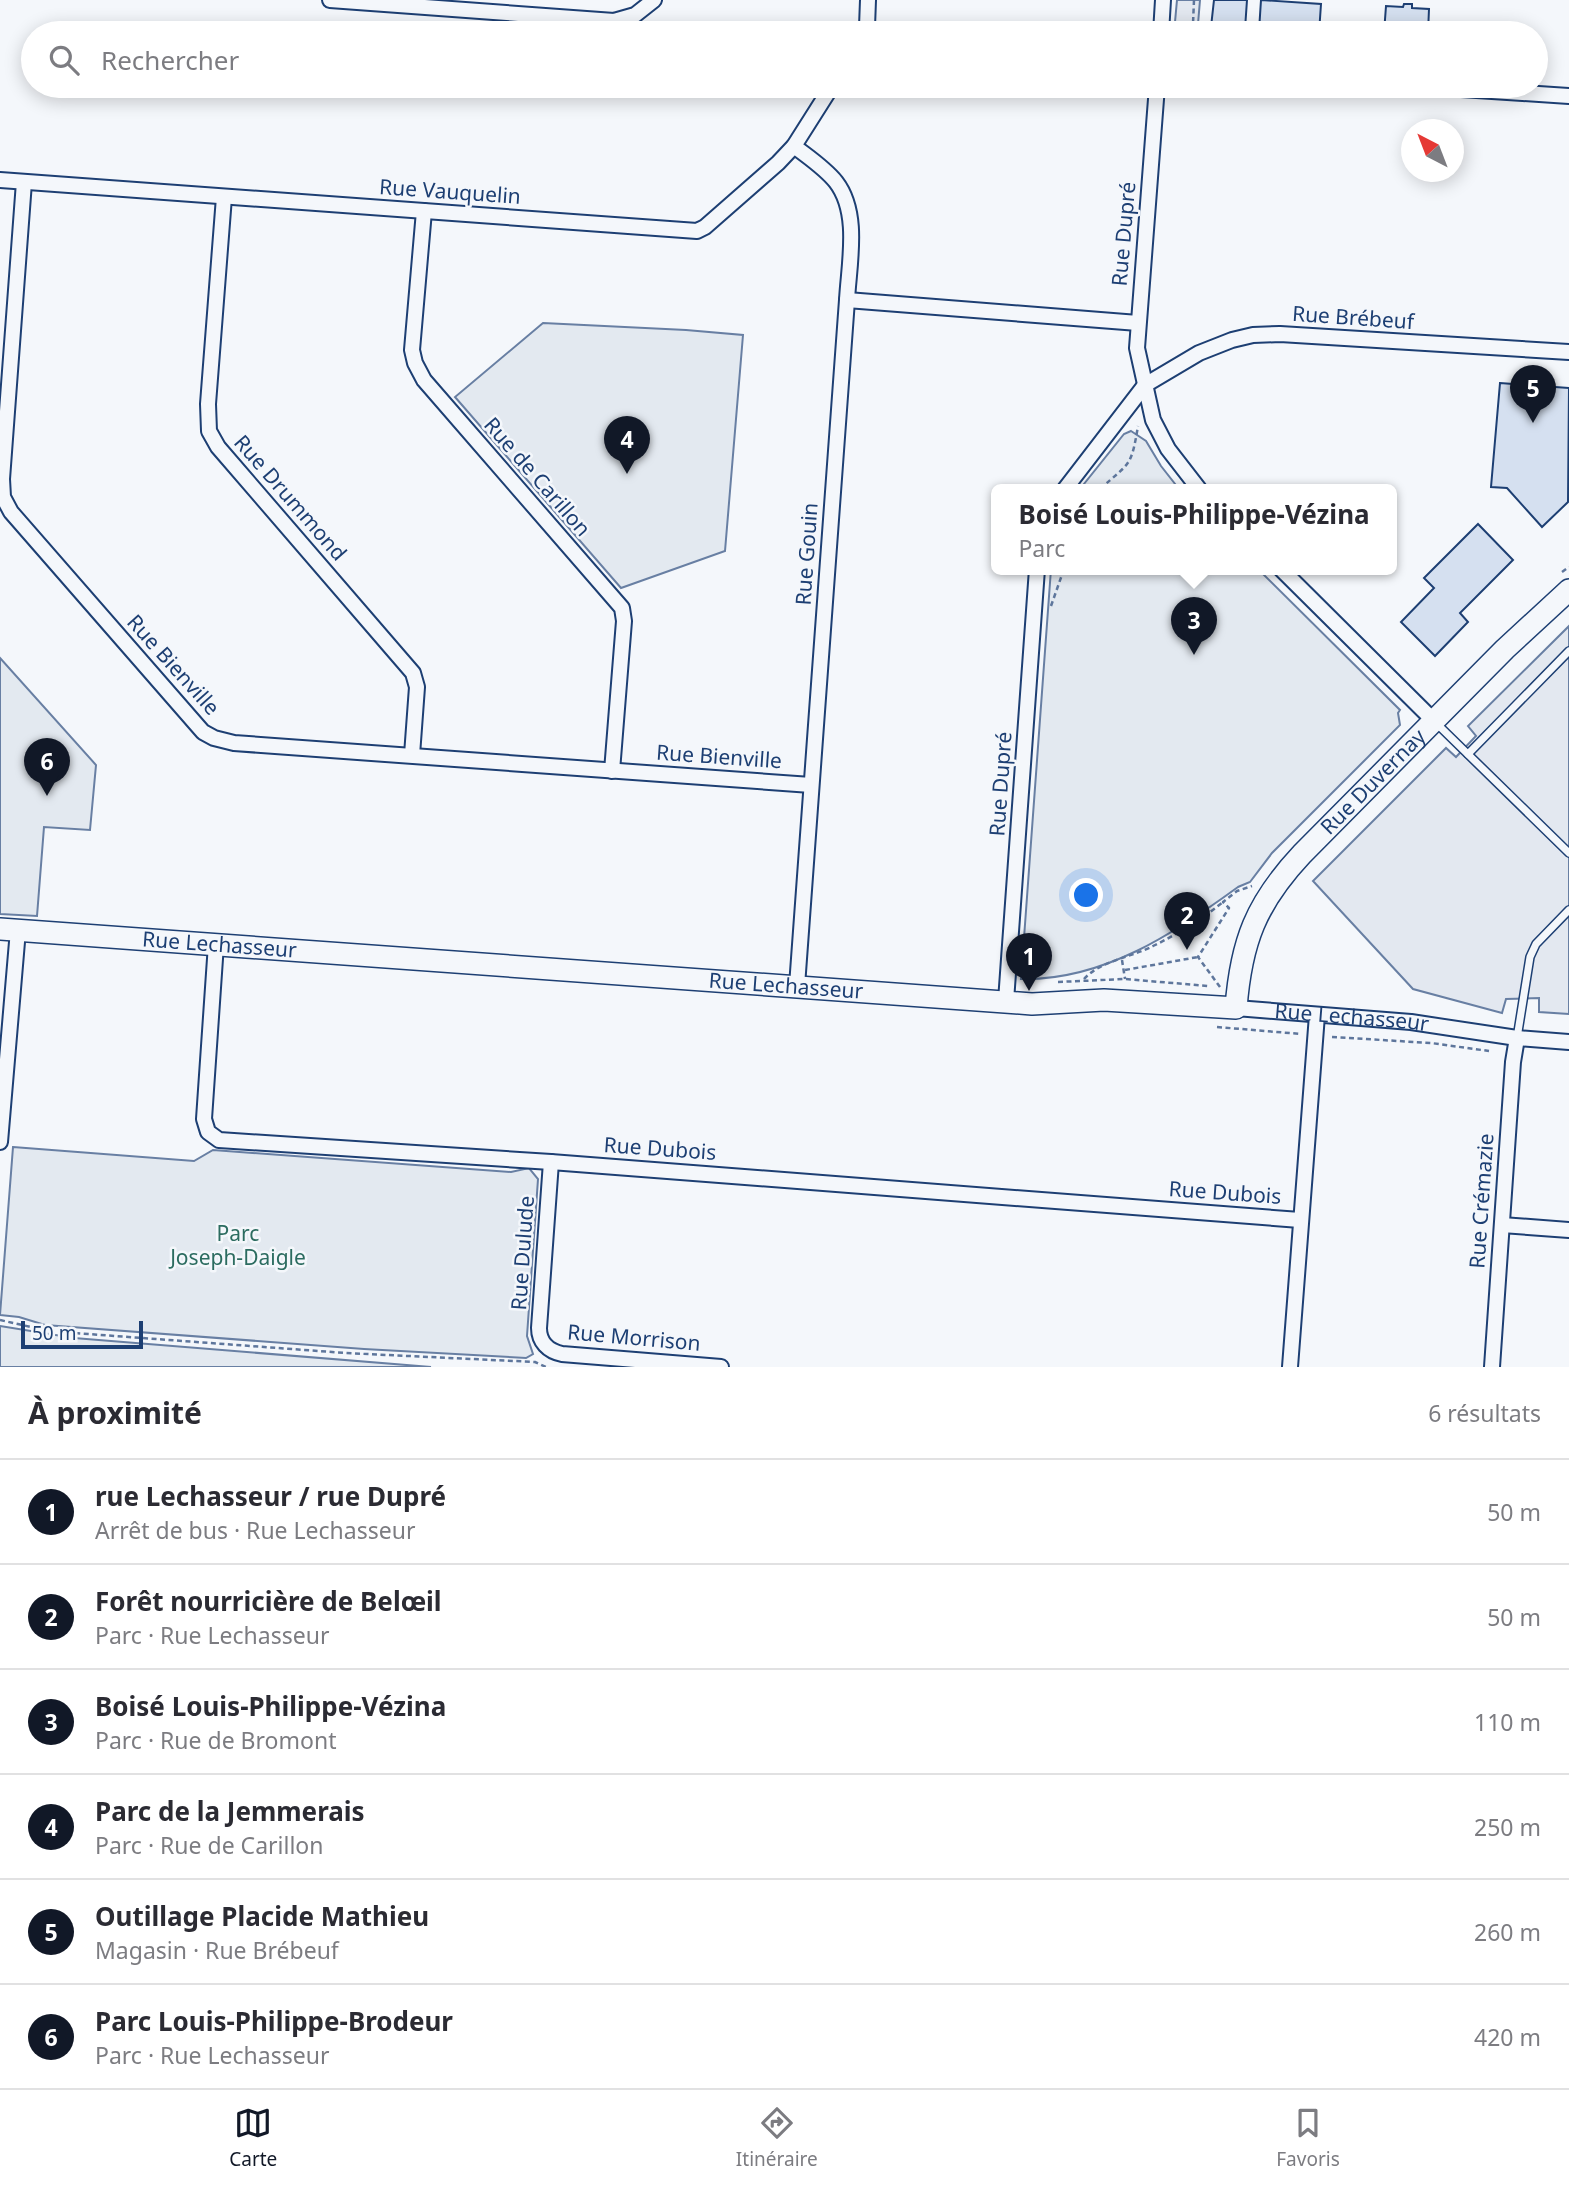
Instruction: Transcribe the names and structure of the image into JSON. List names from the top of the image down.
{
  "streets": {
    "street": [
      "Rue Vauquelin",
      "Rue Dupré",
      "Rue Brébeuf",
      "Rue de Carillon",
      "Rue Drummond",
      "Rue Gouin",
      "Rue Bienville",
      "Rue Duvernay",
      "Rue Lechasseur",
      "Rue Dubois",
      "Rue Crémazie",
      "Rue Dulude",
      "Rue Morrison"
    ]
  },
  "crossings": [
    ["Rue Vauquelin", "Rue de Carillon"],
    ["Rue Vauquelin", "Rue Drummond"],
    ["Rue Vauquelin", "Rue Gouin"],
    ["Rue Vauquelin", "Rue Bienville"],
    ["Rue Dupré", "Rue Brébeuf"],
    ["Rue Dupré", "Rue Lechasseur"],
    ["Rue de Carillon", "Rue Bienville"],
    ["Rue Drummond", "Rue Bienville"],
    ["Rue Gouin", "Rue Bienville"],
    ["Rue Gouin", "Rue Lechasseur"],
    ["Rue Duvernay", "Rue Lechasseur"],
    ["Rue Lechasseur", "Rue Dubois"],
    ["Rue Lechasseur", "Rue Crémazie"],
    ["Rue Dubois", "Rue Dulude"],
    ["Rue Dulude", "Rue Morrison"]
  ],
  "parks": ["Parc Joseph-Daigle"],
  "scale_bar": "50 m",
  "north": "top left",
  "page": {
    "search": "Rechercher",
    "pins": [
      "5",
      "4",
      "3",
      "6",
      "2",
      "1"
    ],
    "popup": ["Boisé Louis-Philippe-Vézina", "Parc"],
    "scale": "50 m",
    "heading": ["À proximité", "6 résultats"],
    "list": [
      {
        "mark": "1",
        "name": "rue Lechasseur / rue Dupré",
        "note": "Arrêt de bus · Rue Lechasseur",
        "value": "50 m"
      },
      {
        "mark": "2",
        "name": "Forêt nourricière de Belœil",
        "note": "Parc · Rue Lechasseur",
        "value": "50 m"
      },
      {
        "mark": "3",
        "name": "Boisé Louis-Philippe-Vézina",
        "note": "Parc · Rue de Bromont",
        "value": "110 m"
      },
      {
        "mark": "4",
        "name": "Parc de la Jemmerais",
        "note": "Parc · Rue de Carillon",
        "value": "250 m"
      },
      {
        "mark": "5",
        "name": "Outillage Placide Mathieu",
        "note": "Magasin · Rue Brébeuf",
        "value": "260 m"
      },
      {
        "mark": "6",
        "name": "Parc Louis-Philippe-Brodeur",
        "note": "Parc · Rue Lechasseur",
        "value": "420 m"
      }
    ],
    "nav": ["Carte", "Itinéraire", "Favoris"]
  }
}
